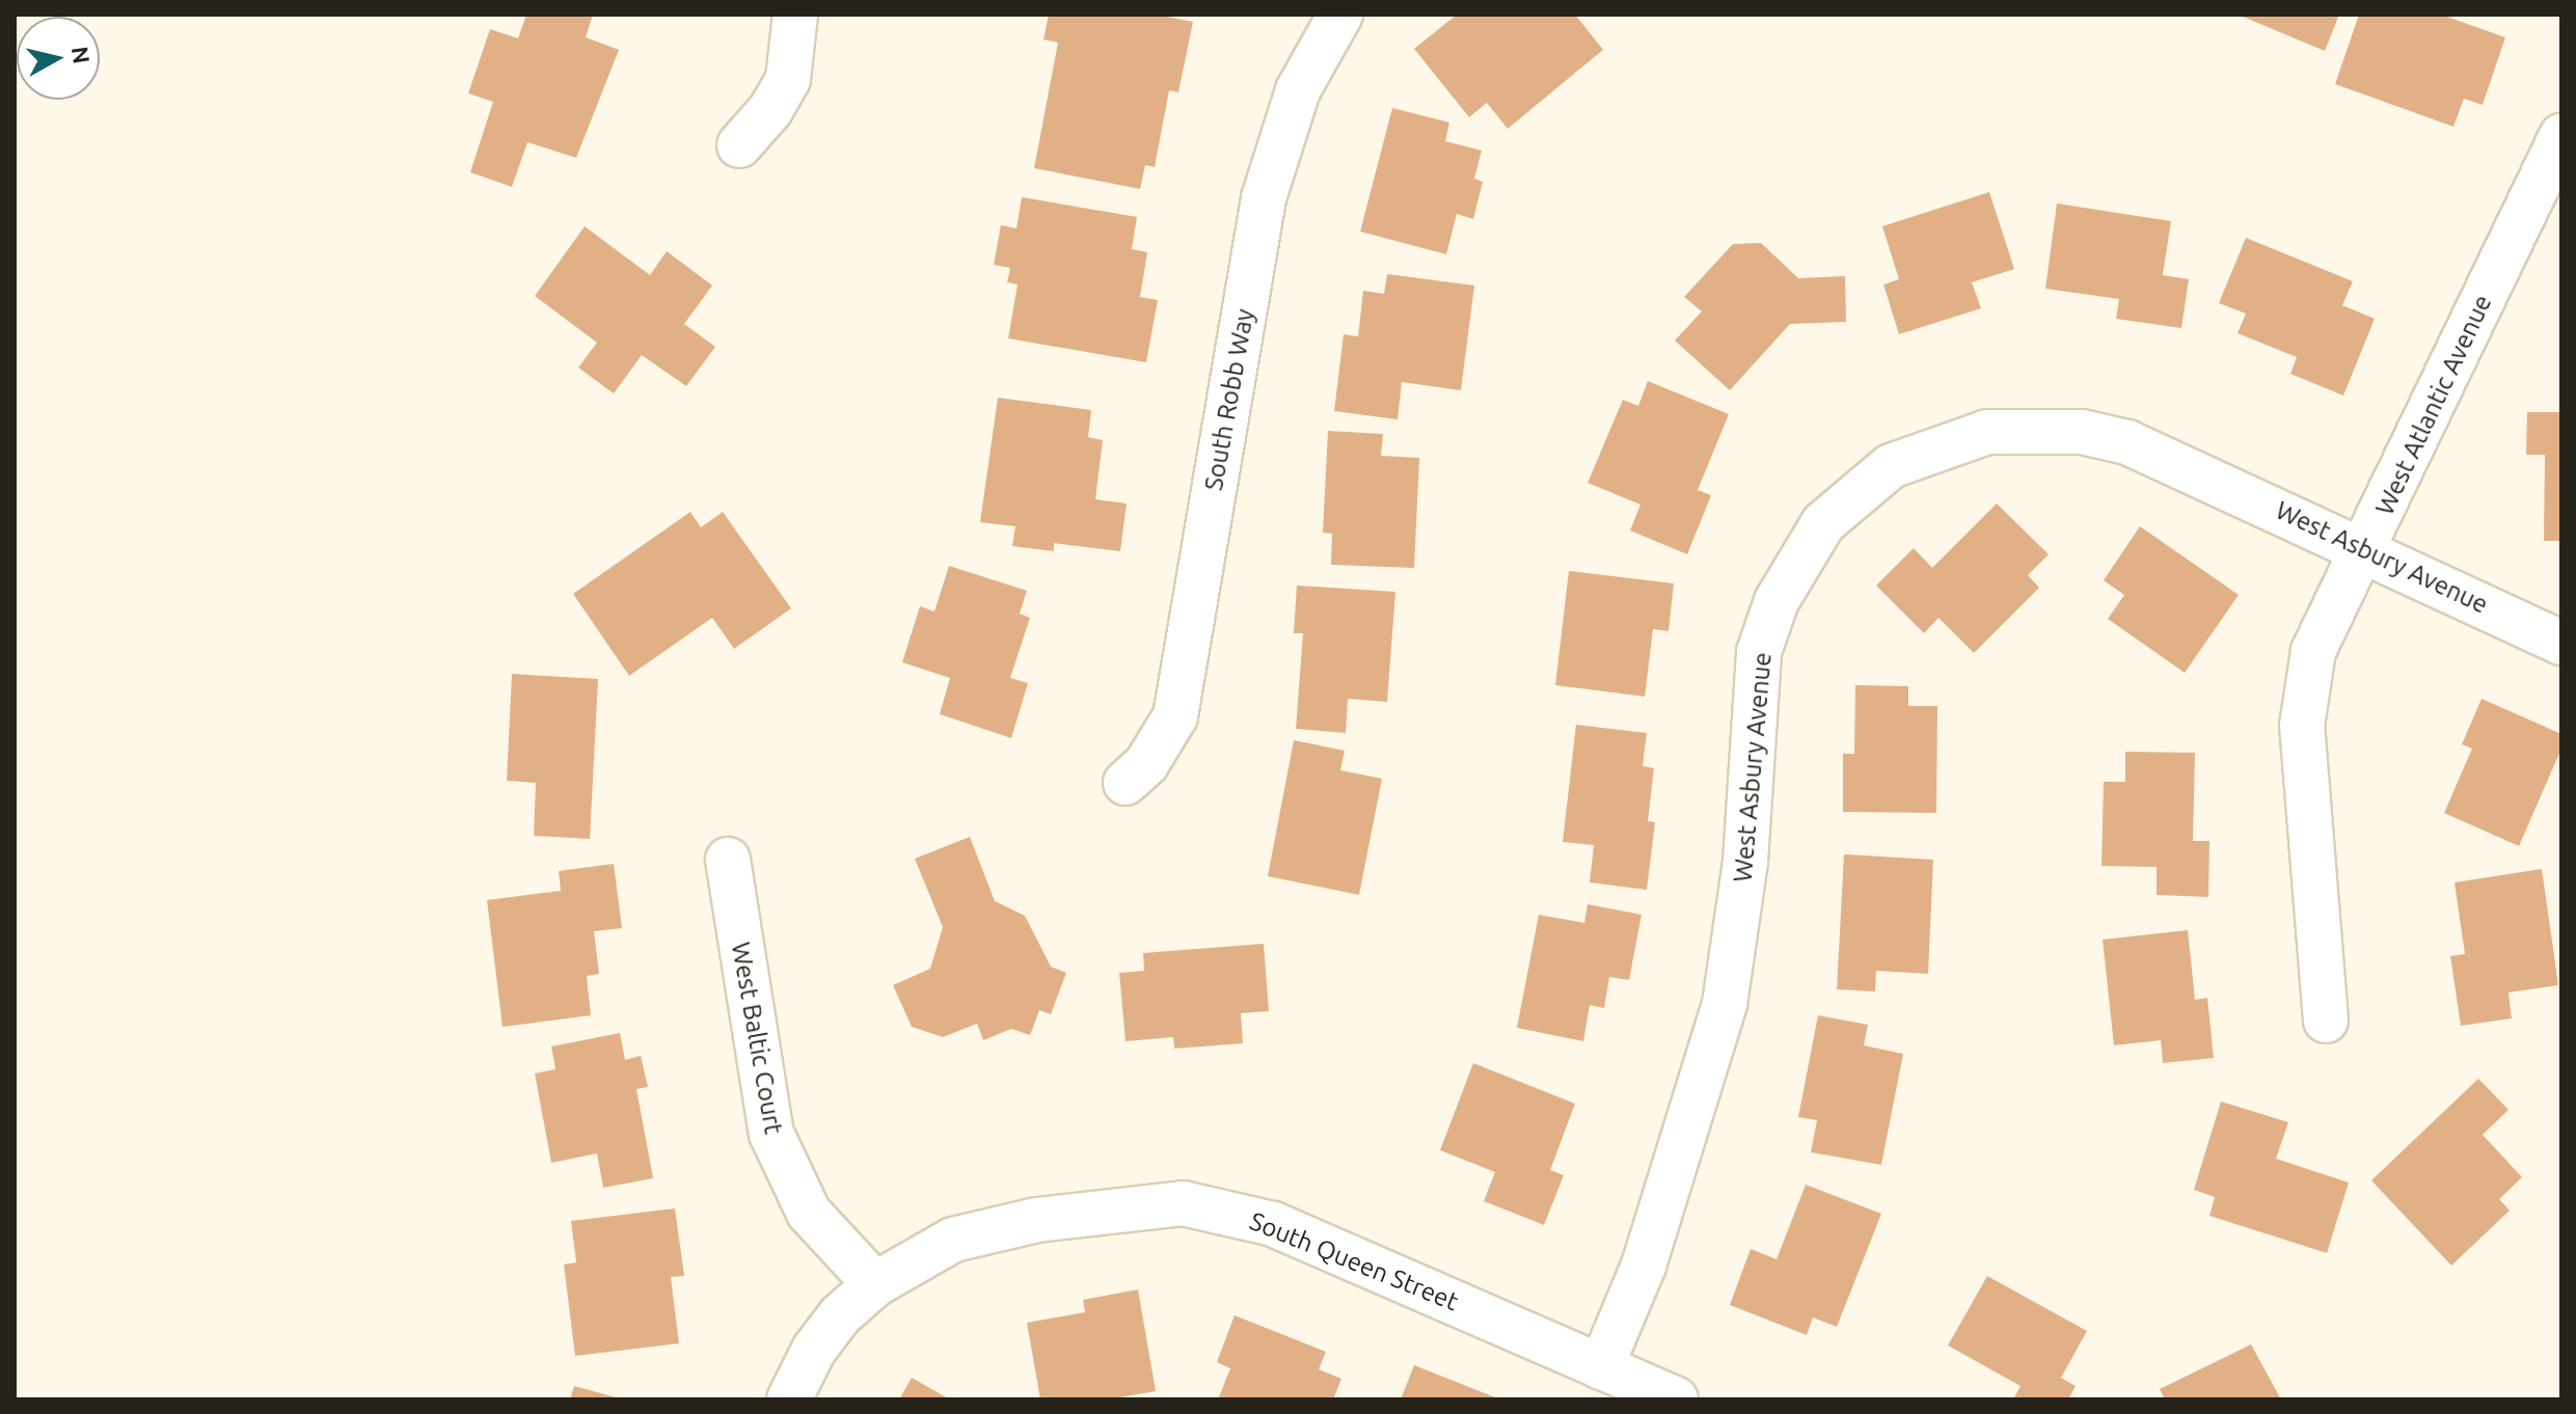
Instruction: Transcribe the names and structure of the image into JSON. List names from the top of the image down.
{
  "streets": {
    "street": [
      "South Robb Way",
      "West Atlantic Avenue",
      "West Asbury Avenue",
      "West Baltic Court",
      "South Queen Street"
    ]
  },
  "crossings": [
    ["West Atlantic Avenue", "West Asbury Avenue"],
    ["West Asbury Avenue", "South Queen Street"],
    ["West Baltic Court", "South Queen Street"]
  ],
  "north": "right"
}
